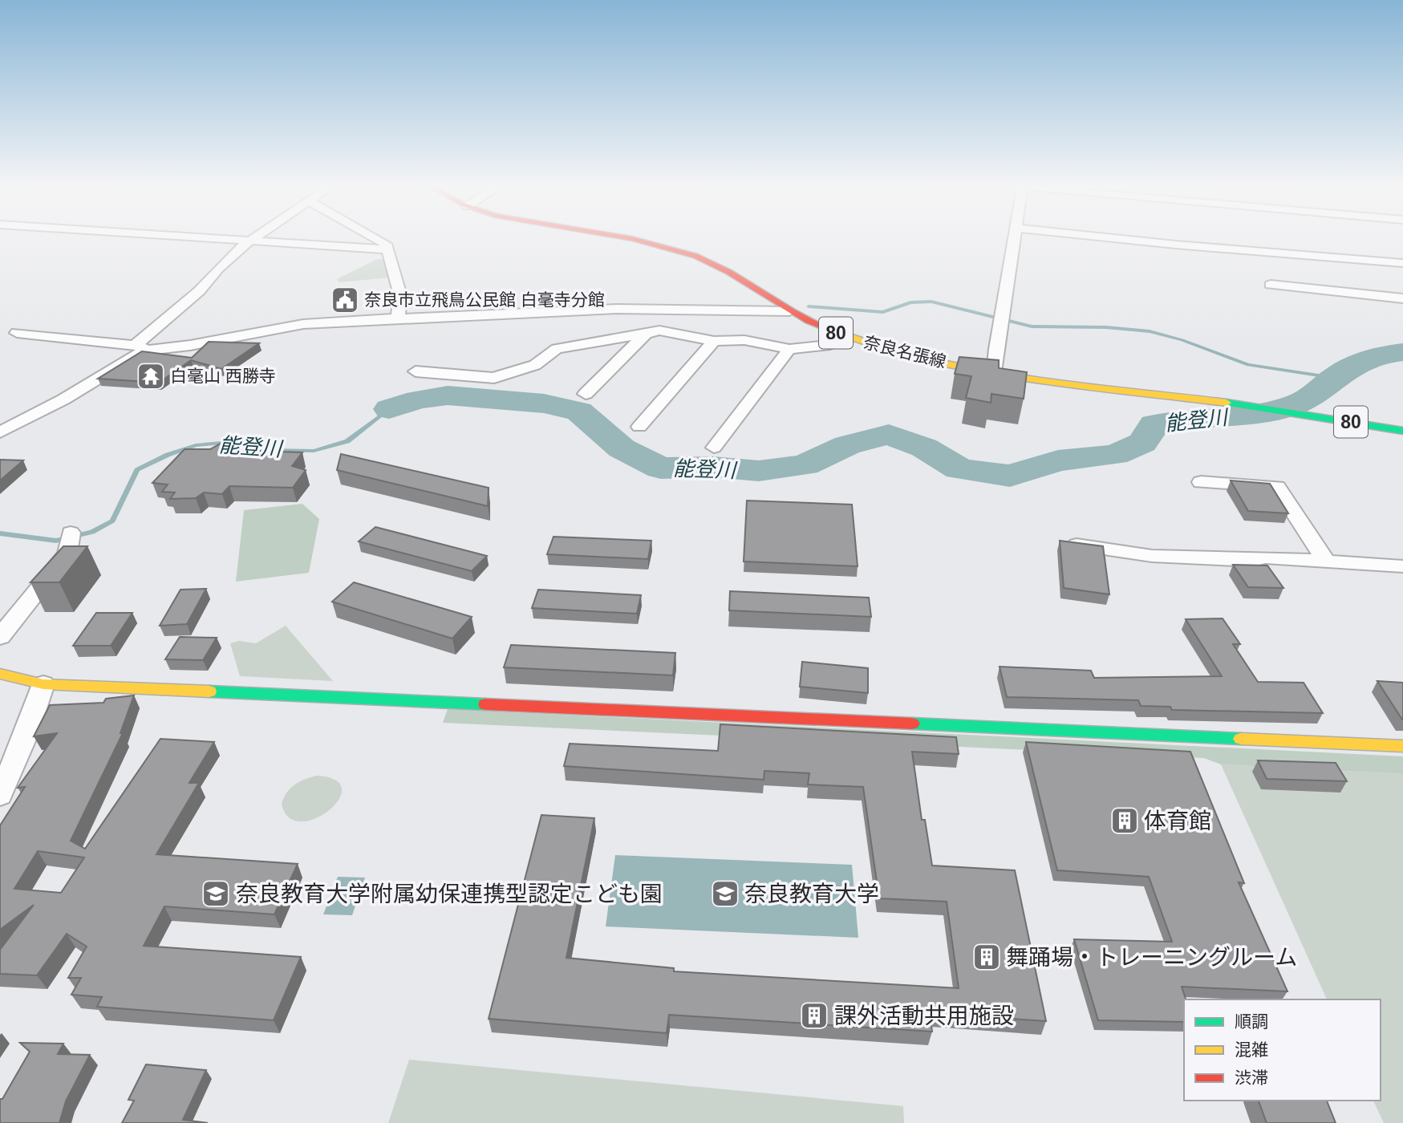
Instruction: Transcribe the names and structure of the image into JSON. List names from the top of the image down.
{
  "streets": {
    "main road": ["80", "奈良名張線"]
  },
  "water": ["能登川"],
  "places": {
    "public building": ["奈良市立飛鳥公民館 白毫寺分館"],
    "temple": ["白毫山 西勝寺"],
    "building": ["体育館", "舞踊場・トレーニングルーム", "課外活動共用施設"],
    "school or university": ["奈良教育大学附属幼保連携型認定こども園", "奈良教育大学"]
  },
  "legend": ["順調", "混雑", "渋滞"]
}
